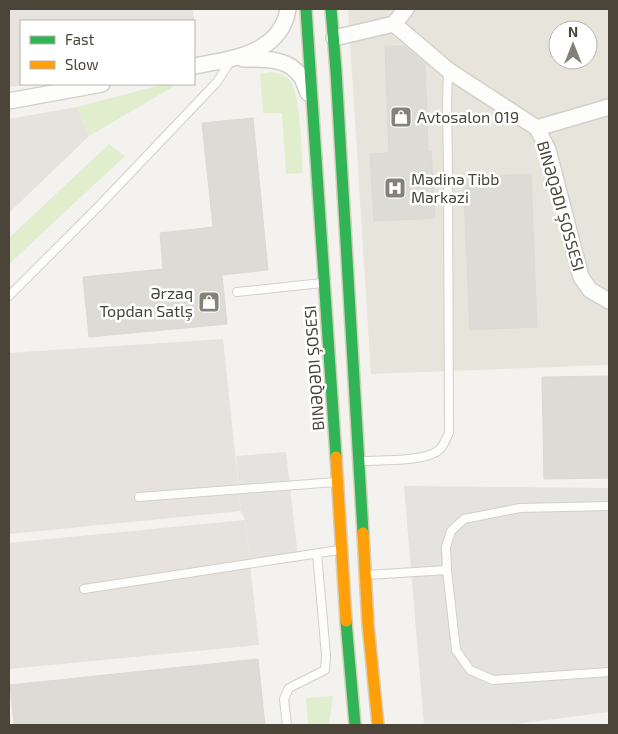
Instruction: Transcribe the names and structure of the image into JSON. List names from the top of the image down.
{
  "streets": {
    "main road": ["BINƏQƏDI ŞOSESI"],
    "street": ["BINƏQƏDI ŞOSSESI"]
  },
  "places": {
    "shop": ["Avtosalon 019", "Ərzaq Topdan Satlş"],
    "hospital": ["Mədinə Tibb Mərkəzi"]
  },
  "legend": ["Fast", "Slow"],
  "north": "top"
}
